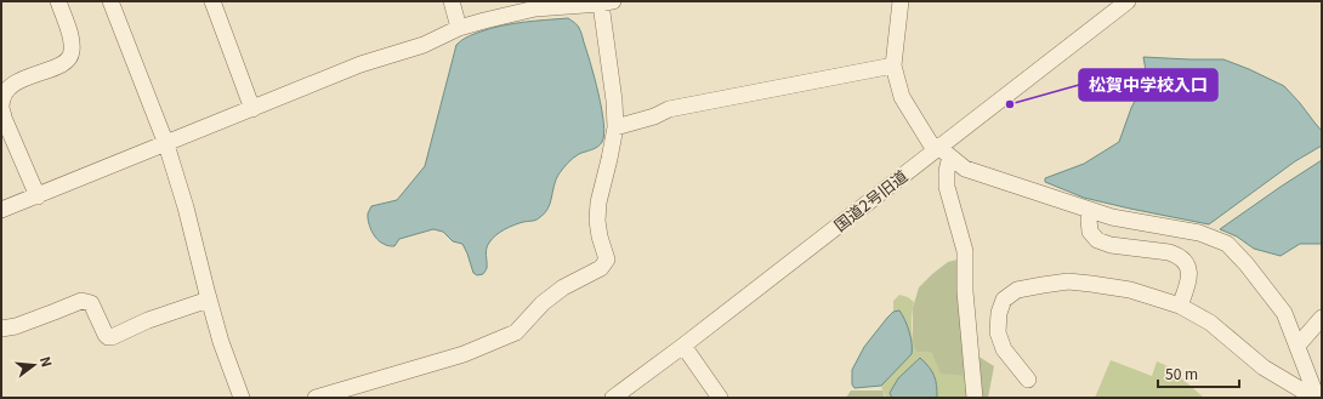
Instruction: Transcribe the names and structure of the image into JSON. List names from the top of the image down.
{
  "streets": {
    "street": ["国道2号旧道"]
  },
  "places": ["松賀中学校入口"],
  "scale_bar": "50 m",
  "north": "right"
}
